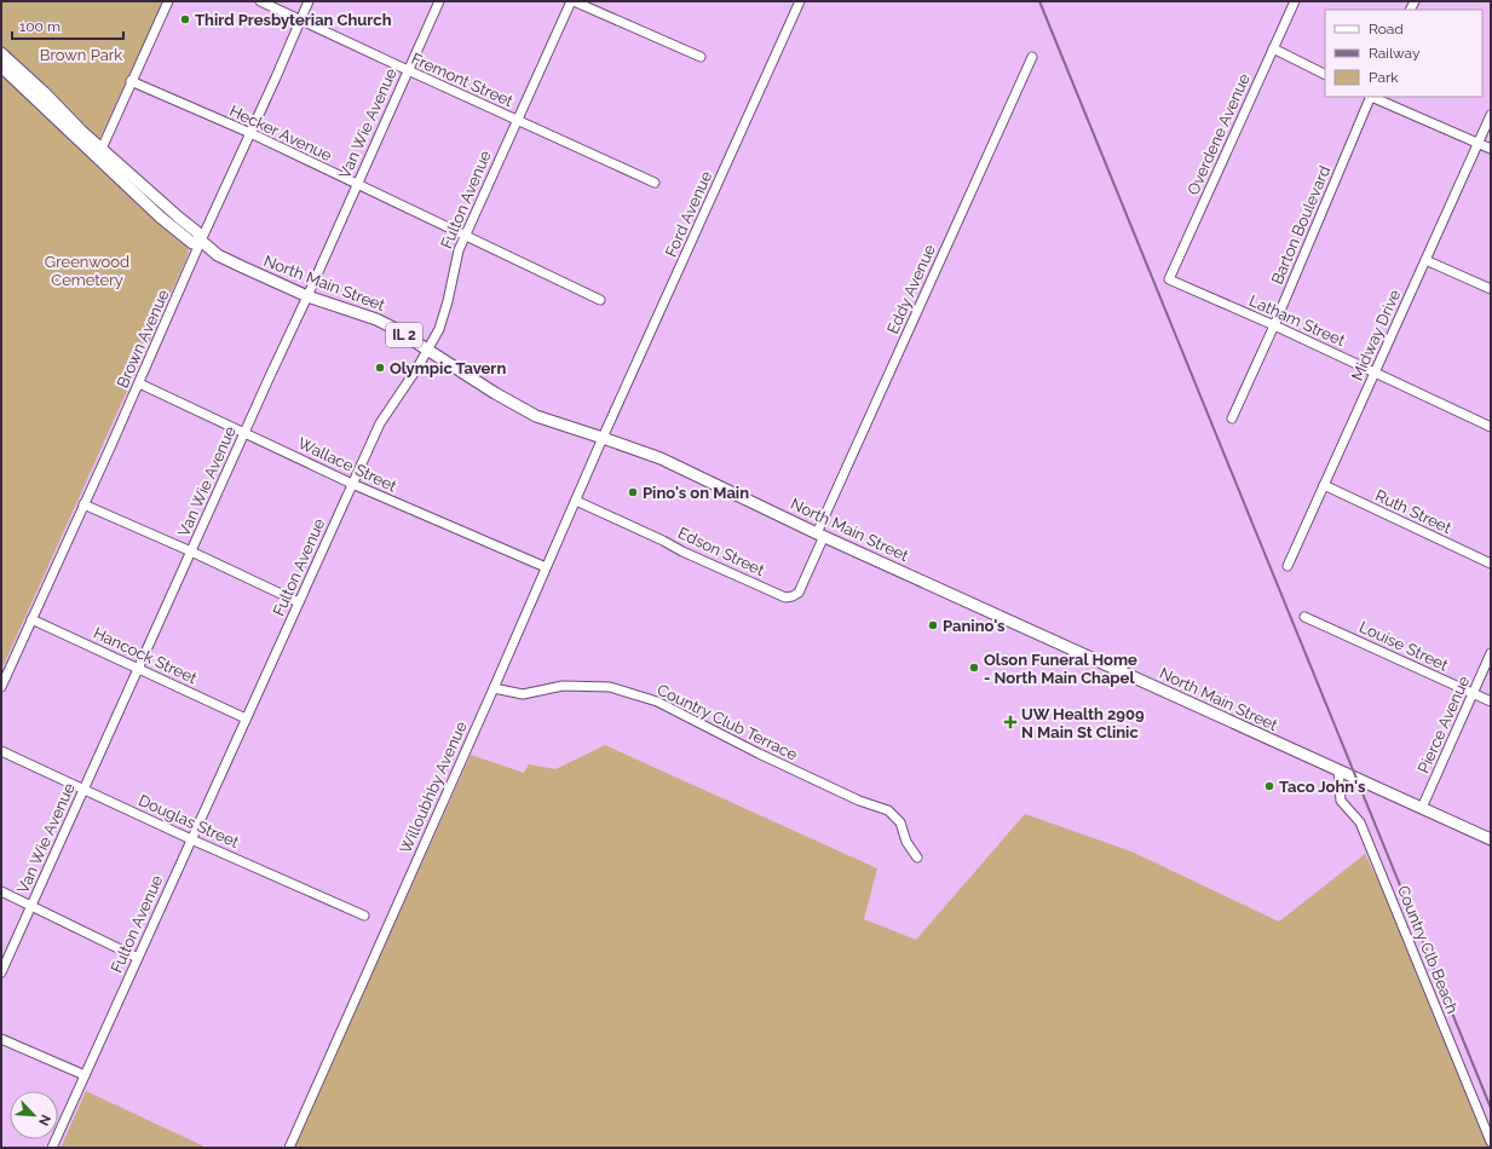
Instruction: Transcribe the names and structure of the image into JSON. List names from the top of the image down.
{
  "streets": {
    "main road": ["North Main Street", "IL 2"],
    "street": [
      "Fremont Street",
      "Van Wie Avenue",
      "Hecker Avenue",
      "Overdene Avenue",
      "Fulton Avenue",
      "Ford Avenue",
      "Barton Boulevard",
      "Eddy Avenue",
      "Latham Street",
      "Midway Drive",
      "Brown Avenue",
      "Wallace Street",
      "Ruth Street",
      "Edson Street",
      "Louise Street",
      "Hancock Street",
      "Country Club Terrace",
      "Pierce Avenue",
      "Willoubhby Avenue",
      "Douglas Street",
      "Country Clb Beach"
    ]
  },
  "crossings": [
    ["Fremont Street", "Van Wie Avenue"],
    ["Fremont Street", "Fulton Avenue"],
    ["Fremont Street", "Brown Avenue"],
    ["Van Wie Avenue", "Hecker Avenue"],
    ["Van Wie Avenue", "North Main Street"],
    ["Van Wie Avenue", "Wallace Street"],
    ["Van Wie Avenue", "Hancock Street"],
    ["Van Wie Avenue", "Douglas Street"],
    ["Hecker Avenue", "Fulton Avenue"],
    ["Hecker Avenue", "Brown Avenue"],
    ["Overdene Avenue", "Latham Street"],
    ["Fulton Avenue", "North Main Street"],
    ["Fulton Avenue", "Wallace Street"],
    ["Fulton Avenue", "Hancock Street"],
    ["Fulton Avenue", "Douglas Street"],
    ["Ford Avenue", "North Main Street"],
    ["Ford Avenue", "Willoubhby Avenue"],
    ["Barton Boulevard", "Latham Street"],
    ["North Main Street", "Eddy Avenue"],
    ["North Main Street", "Brown Avenue"],
    ["North Main Street", "Edson Street"],
    ["North Main Street", "Pierce Avenue"],
    ["North Main Street", "Willoubhby Avenue"],
    ["North Main Street", "Country Clb Beach"],
    ["Eddy Avenue", "Edson Street"],
    ["Latham Street", "Midway Drive"],
    ["Midway Drive", "Ruth Street"],
    ["Brown Avenue", "Wallace Street"],
    ["Brown Avenue", "Hancock Street"],
    ["Wallace Street", "Willoubhby Avenue"],
    ["Edson Street", "Willoubhby Avenue"],
    ["Louise Street", "Pierce Avenue"],
    ["Country Club Terrace", "Willoubhby Avenue"]
  ],
  "parks": ["Brown Park", "Greenwood Cemetery"],
  "places": {
    "other": [
      "Third Presbyterian Church",
      "Olympic Tavern",
      "Pino's on Main",
      "Panino's",
      "Olson Funeral Home - North Main Chapel",
      "Taco John's"
    ],
    "health": ["UW Health 2909 N Main St Clinic"]
  },
  "legend": ["Road", "Railway", "Park"],
  "scale_bar": "100 m",
  "north": "bottom right"
}
